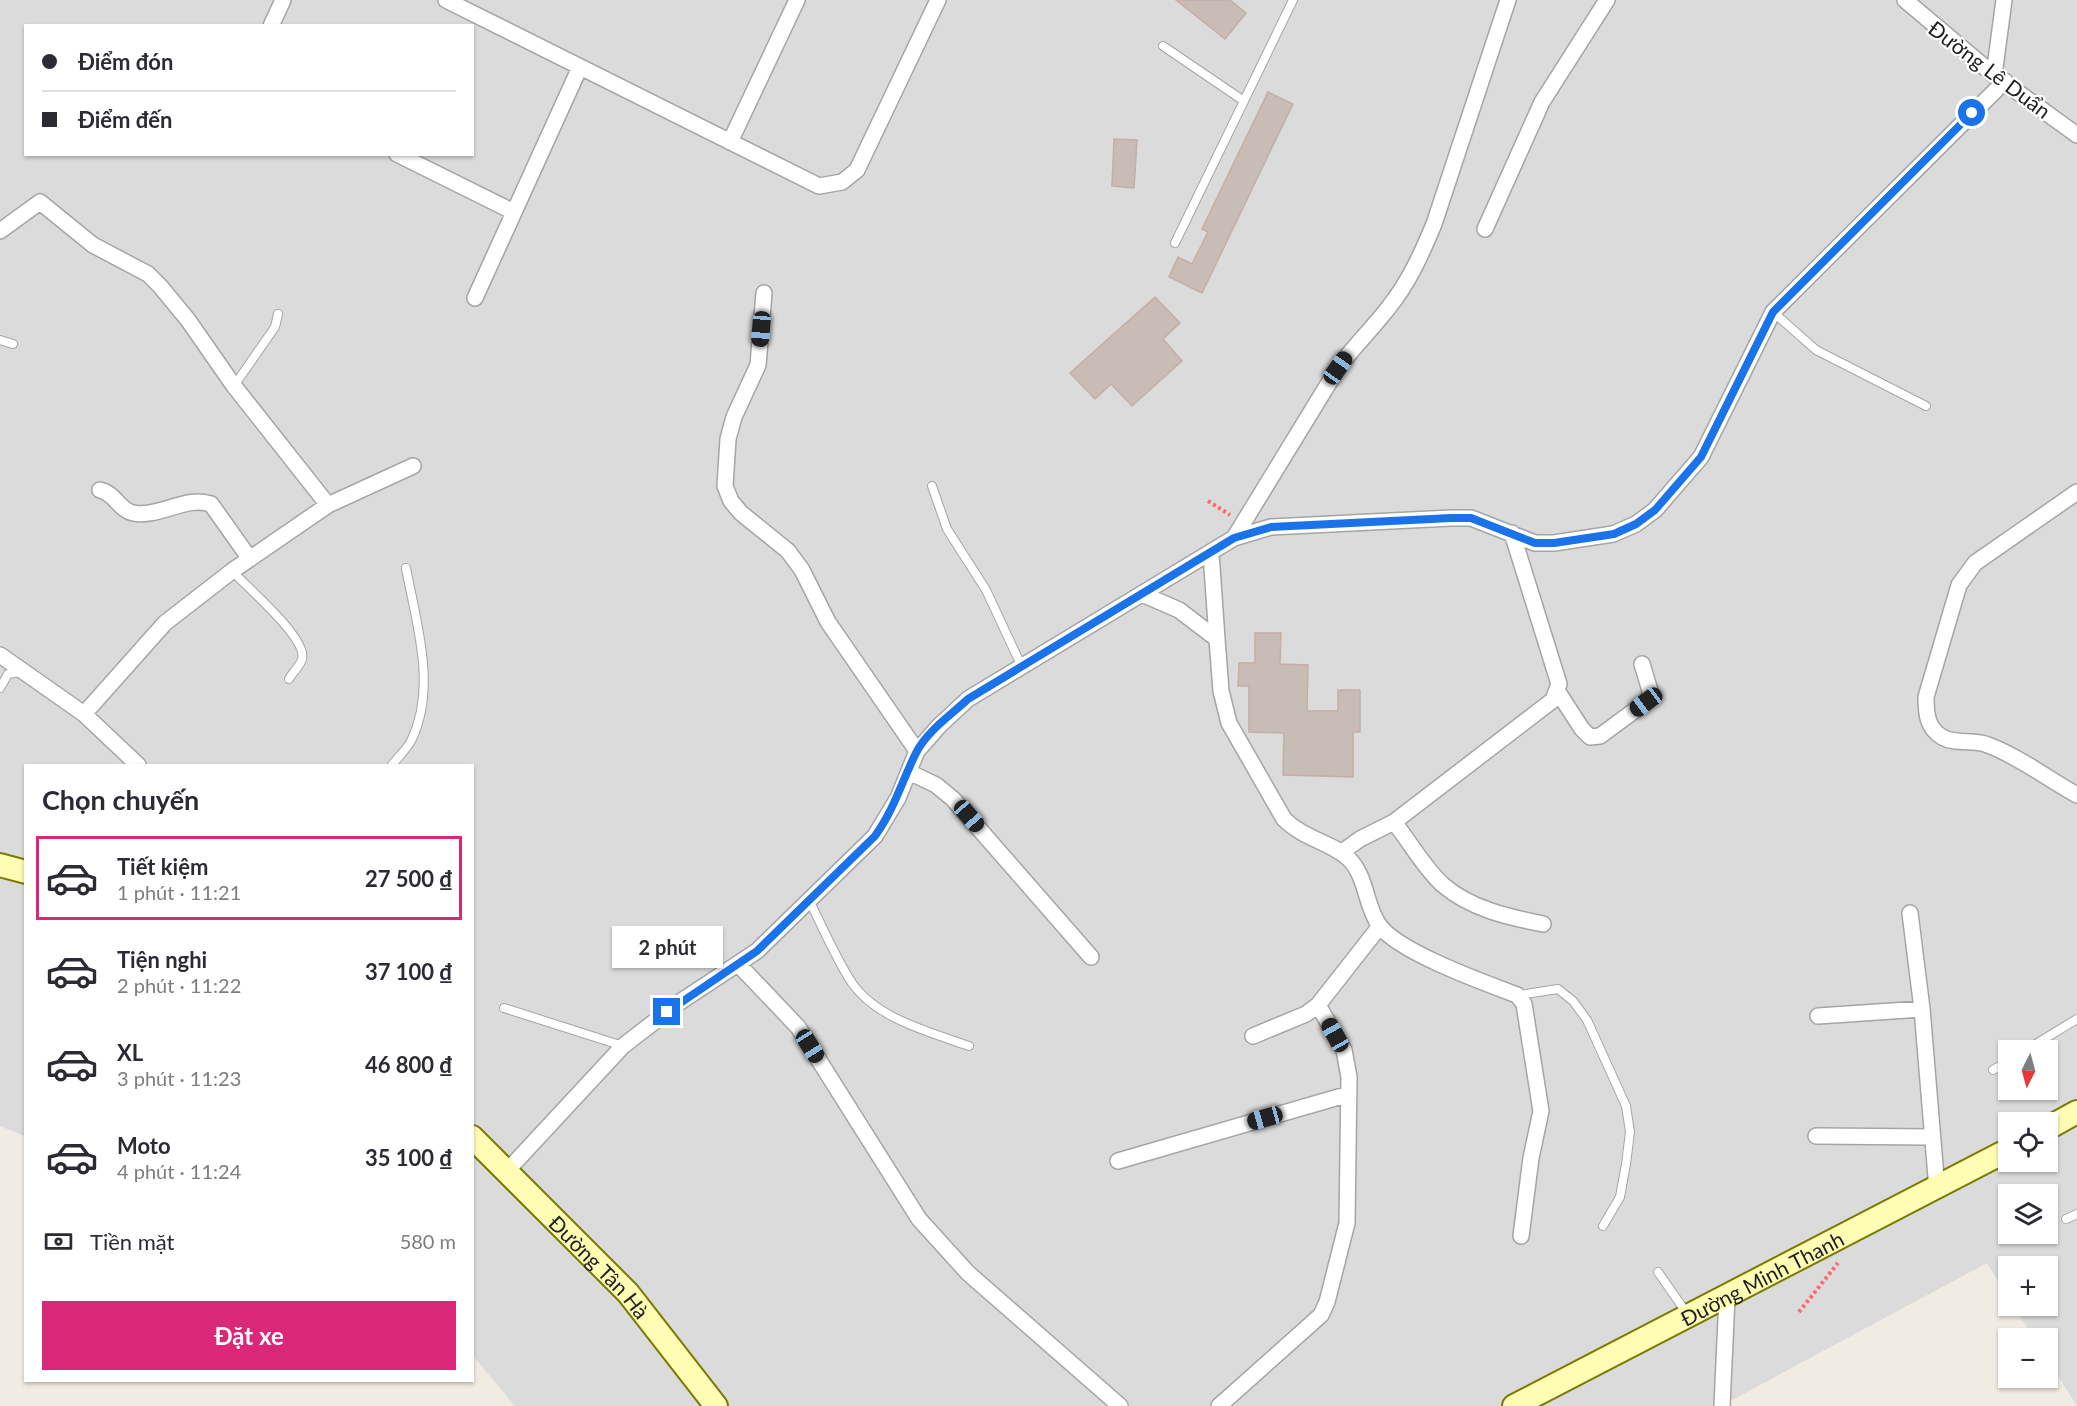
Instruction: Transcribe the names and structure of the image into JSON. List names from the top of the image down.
{
  "streets": {
    "street": ["Đường Lê Duẩn", "Đường Tân Hà", "Đường Minh Thanh"]
  },
  "north": "bottom",
  "page": {
    "banner": ["Điểm đón", "Điểm đến"],
    "heading": "Chọn chuyến",
    "list": [
      {
        "name": "Tiết kiệm",
        "note": "1 phút · 11:21",
        "value": "27 500 ₫"
      },
      {
        "name": "Tiện nghi",
        "note": "2 phút · 11:22",
        "value": "37 100 ₫"
      },
      {
        "name": "XL",
        "note": "3 phút · 11:23",
        "value": "46 800 ₫"
      },
      {
        "name": "Moto",
        "note": "4 phút · 11:24",
        "value": "35 100 ₫"
      }
    ],
    "bubble": "2 phút",
    "map_buttons": ["+", "−"],
    "pay": ["Tiền mặt", "580 m"],
    "buttons": "Đặt xe"
  }
}
